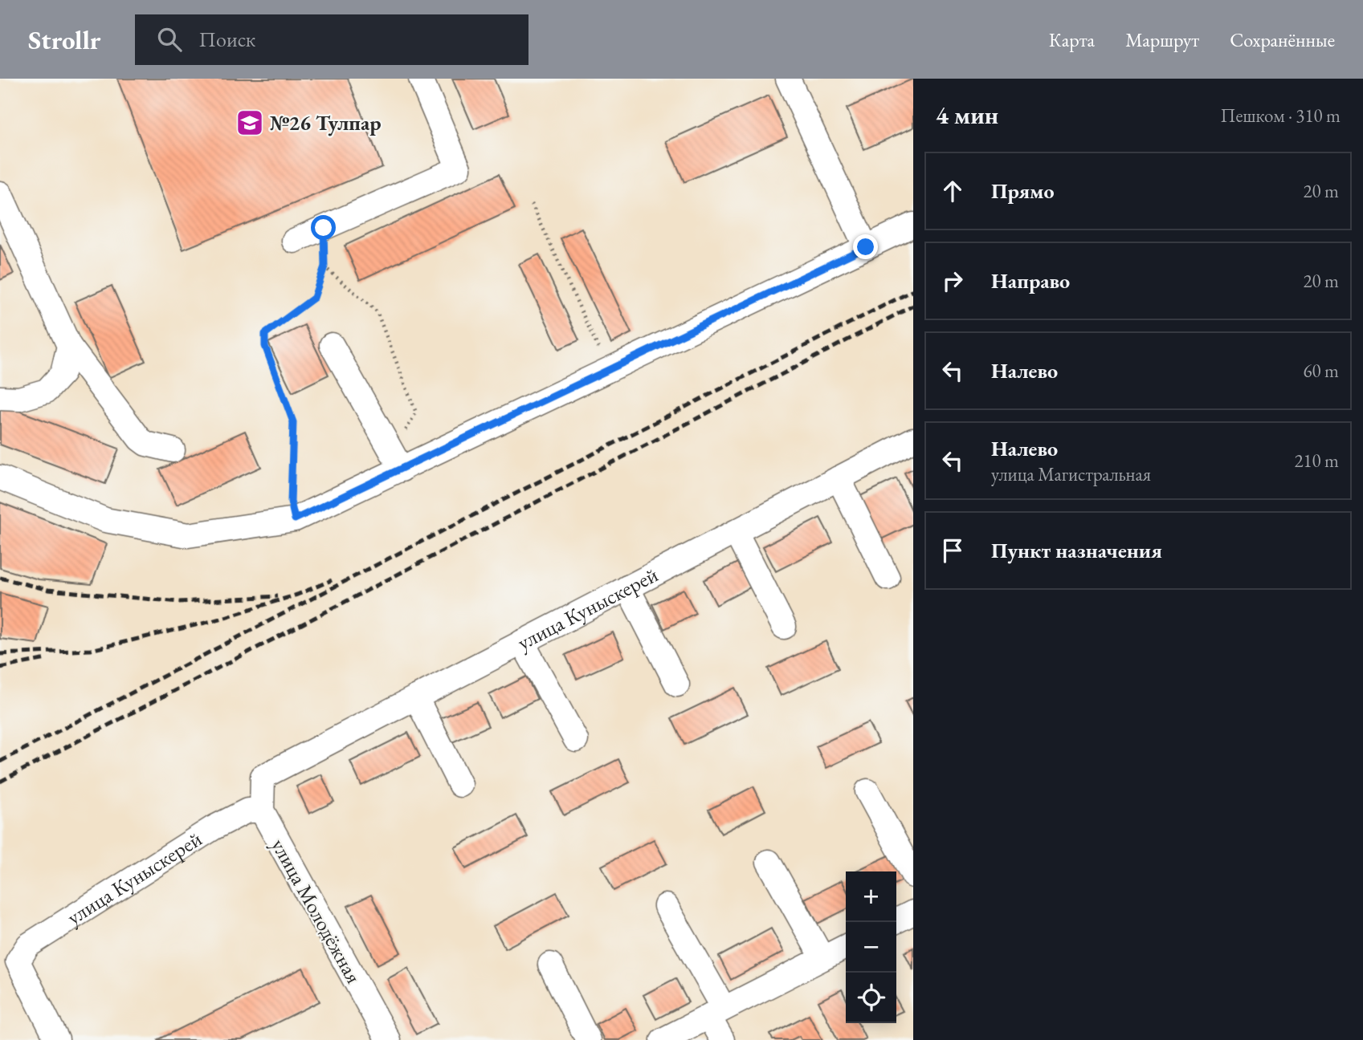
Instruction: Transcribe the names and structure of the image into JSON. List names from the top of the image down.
{
  "streets": {
    "street": ["улица Куныскерей", "улица Молодёжная"]
  },
  "crossings": [
    ["улица Куныскерей", "улица Молодёжная"]
  ],
  "places": {
    "school or university": ["№26 Тулпар"]
  },
  "page": {
    "header": "Strollr",
    "search": "Поиск",
    "nav": ["Карта", "Маршрут", "Сохранённые"],
    "heading": ["4 мин", "Пешком · 310 m"],
    "list": [
      ["Прямо", "20 m"],
      ["Направо", "20 m"],
      ["Налево", "60 m"],
      ["Налево", "улица Магистральная", "210 m"],
      "Пункт назначения"
    ],
    "map_buttons": ["+", "−"]
  }
}
